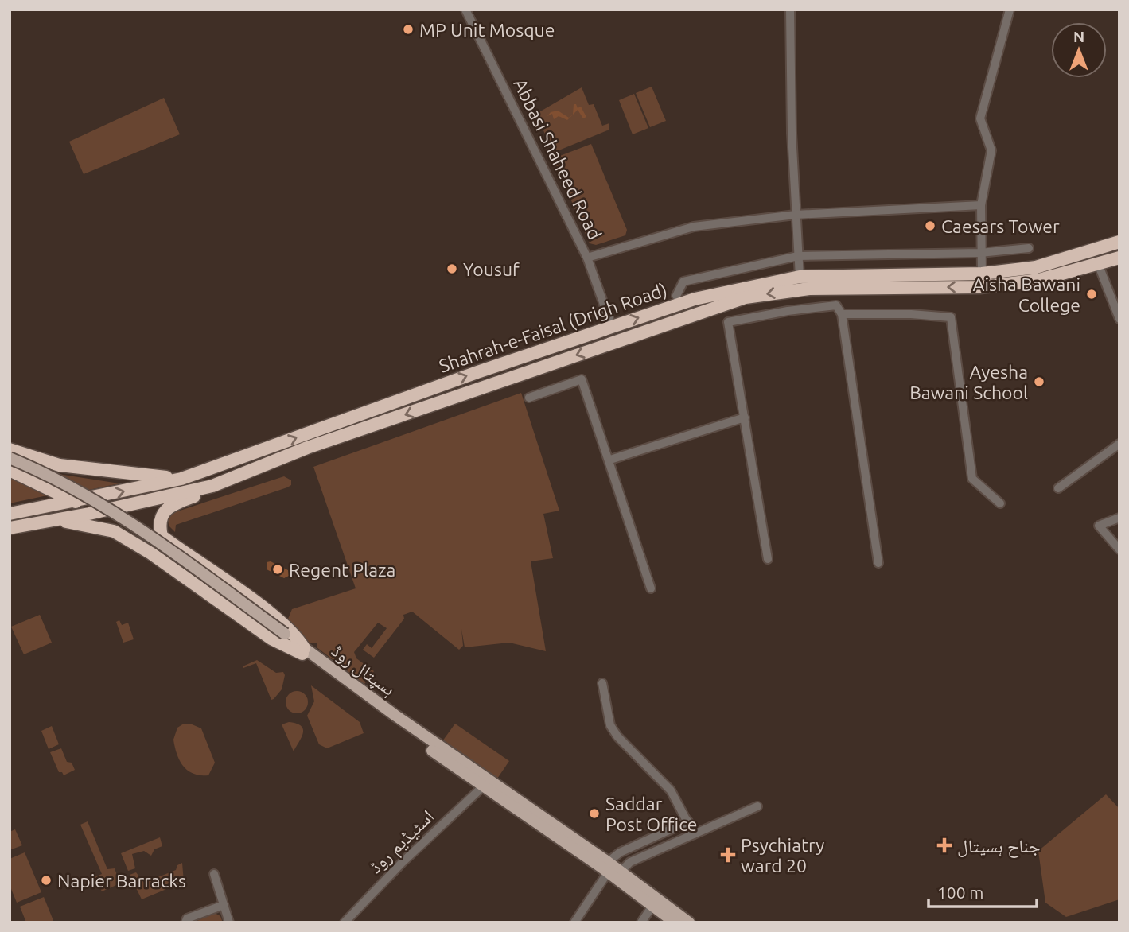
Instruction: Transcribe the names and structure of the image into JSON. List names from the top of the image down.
{
  "streets": {
    "highway": ["Shahrah-e-Faisal (Drigh Road)"],
    "main road": ["ہسپتال روڈ"],
    "street": ["Abbasi Shaheed Road", "اسٹیڈیم روڈ"]
  },
  "crossings": [
    ["Abbasi Shaheed Road", "Shahrah-e-Faisal (Drigh Road)"],
    ["ہسپتال روڈ", "اسٹیڈیم روڈ"]
  ],
  "places": {
    "other": [
      "MP Unit Mosque",
      "Caesars Tower",
      "Yousuf",
      "Aisha Bawani College",
      "Ayesha Bawani School",
      "Regent Plaza",
      "Saddar Post Office",
      "Napier Barracks"
    ],
    "health": ["جناح ہسپتال", "Psychiatry ward 20"]
  },
  "scale_bar": "100 m",
  "north": "top"
}
